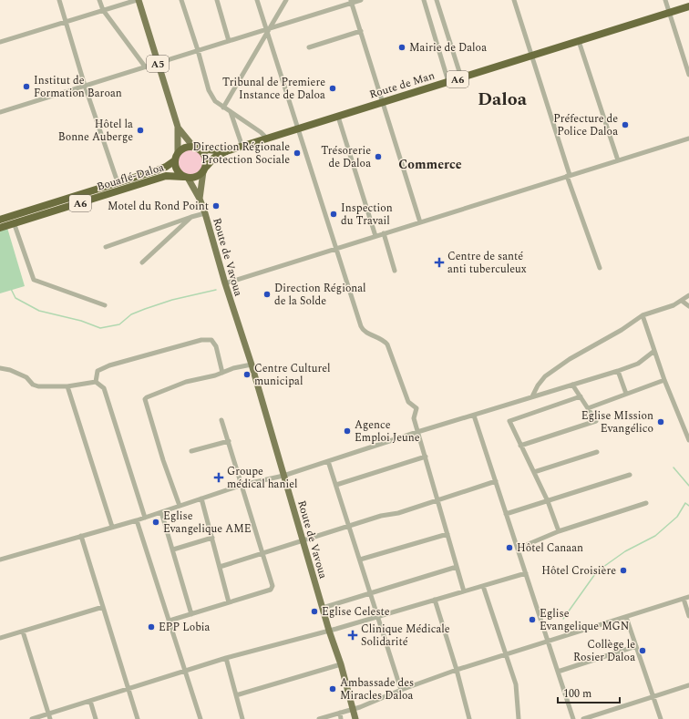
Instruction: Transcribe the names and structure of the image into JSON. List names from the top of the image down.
{
  "streets": {
    "highway": ["A6", "Route de Man", "Bouaflé-Daloa"],
    "main road": ["A5", "Route de Vavoua"]
  },
  "crossings": [
    ["A5", "A6"],
    ["A5", "Bouaflé-Daloa"],
    ["A5", "Route de Vavoua"],
    ["A6", "Route de Man"],
    ["A6", "Bouaflé-Daloa"],
    ["A6", "Route de Vavoua"],
    ["Bouaflé-Daloa", "Route de Vavoua"]
  ],
  "districts": ["Daloa", "Commerce"],
  "places": {
    "other": [
      "Mairie de Daloa",
      "Institut de Formation Baroan",
      "Tribunal de Premiere Instance de Daloa",
      "Préfecture de Police Daloa",
      "Hôtel la Bonne Auberge",
      "Direction Régionale Protection Sociale",
      "Trésorerie de Daloa",
      "Motel du Rond Point",
      "Inspection du Travail",
      "Direction Régional de la Solde",
      "Centre Culturel municipal",
      "Eglise MIssion Evangélico",
      "Agence Emploi Jeune",
      "Eglise Evangelique AME",
      "Hôtel Canaan",
      "Hôtel Croisière",
      "Eglise Celeste",
      "Eglise Evangelique MGN",
      "EPP Lobia",
      "Collège le Rosier Daloa",
      "Ambassade des Miracles Daloa"
    ],
    "health": ["Centre de santé anti tuberculeux", "Groupe médical haniel", "Clinique Médicale Solidarité"]
  },
  "scale_bar": "100 m"
}
